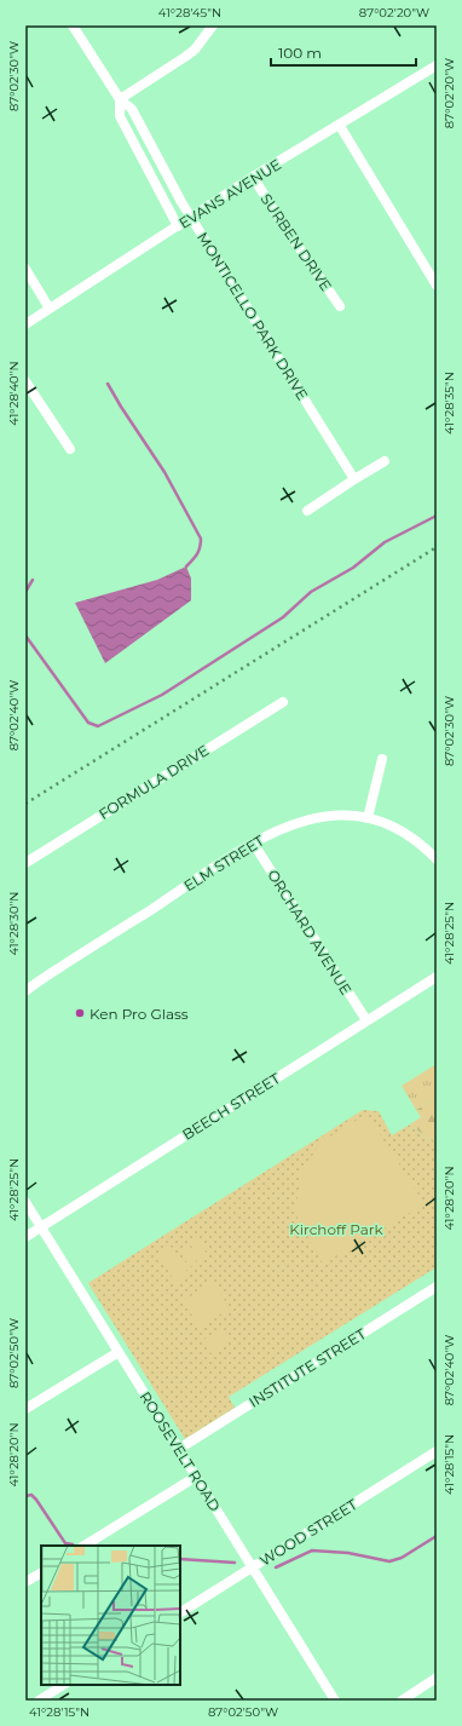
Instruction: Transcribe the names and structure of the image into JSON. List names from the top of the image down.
{
  "streets": {
    "street": [
      "EVANS AVENUE",
      "SURBEN DRIVE",
      "MONTICELLO PARK DRIVE",
      "FORMULA DRIVE",
      "ELM STREET",
      "ORCHARD AVENUE",
      "BEECH STREET",
      "INSTITUTE STREET",
      "ROOSEVELT ROAD",
      "WOOD STREET"
    ]
  },
  "crossings": [
    ["EVANS AVENUE", "SURBEN DRIVE"],
    ["EVANS AVENUE", "MONTICELLO PARK DRIVE"],
    ["ELM STREET", "ORCHARD AVENUE"],
    ["ORCHARD AVENUE", "BEECH STREET"],
    ["BEECH STREET", "ROOSEVELT ROAD"],
    ["INSTITUTE STREET", "ROOSEVELT ROAD"],
    ["ROOSEVELT ROAD", "WOOD STREET"]
  ],
  "parks": ["Kirchoff Park"],
  "places": ["Ken Pro Glass"],
  "scale_bar": "100 m",
  "coordinates": [
    "41°28'45\"N",
    "87°02'20\"W",
    "87°02'30\"W",
    "41°28'40\"N",
    "41°28'35\"N",
    "87°02'40\"W",
    "41°28'30\"N",
    "41°28'25\"N",
    "41°28'20\"N",
    "87°02'50\"W",
    "41°28'15\"N"
  ]
}
